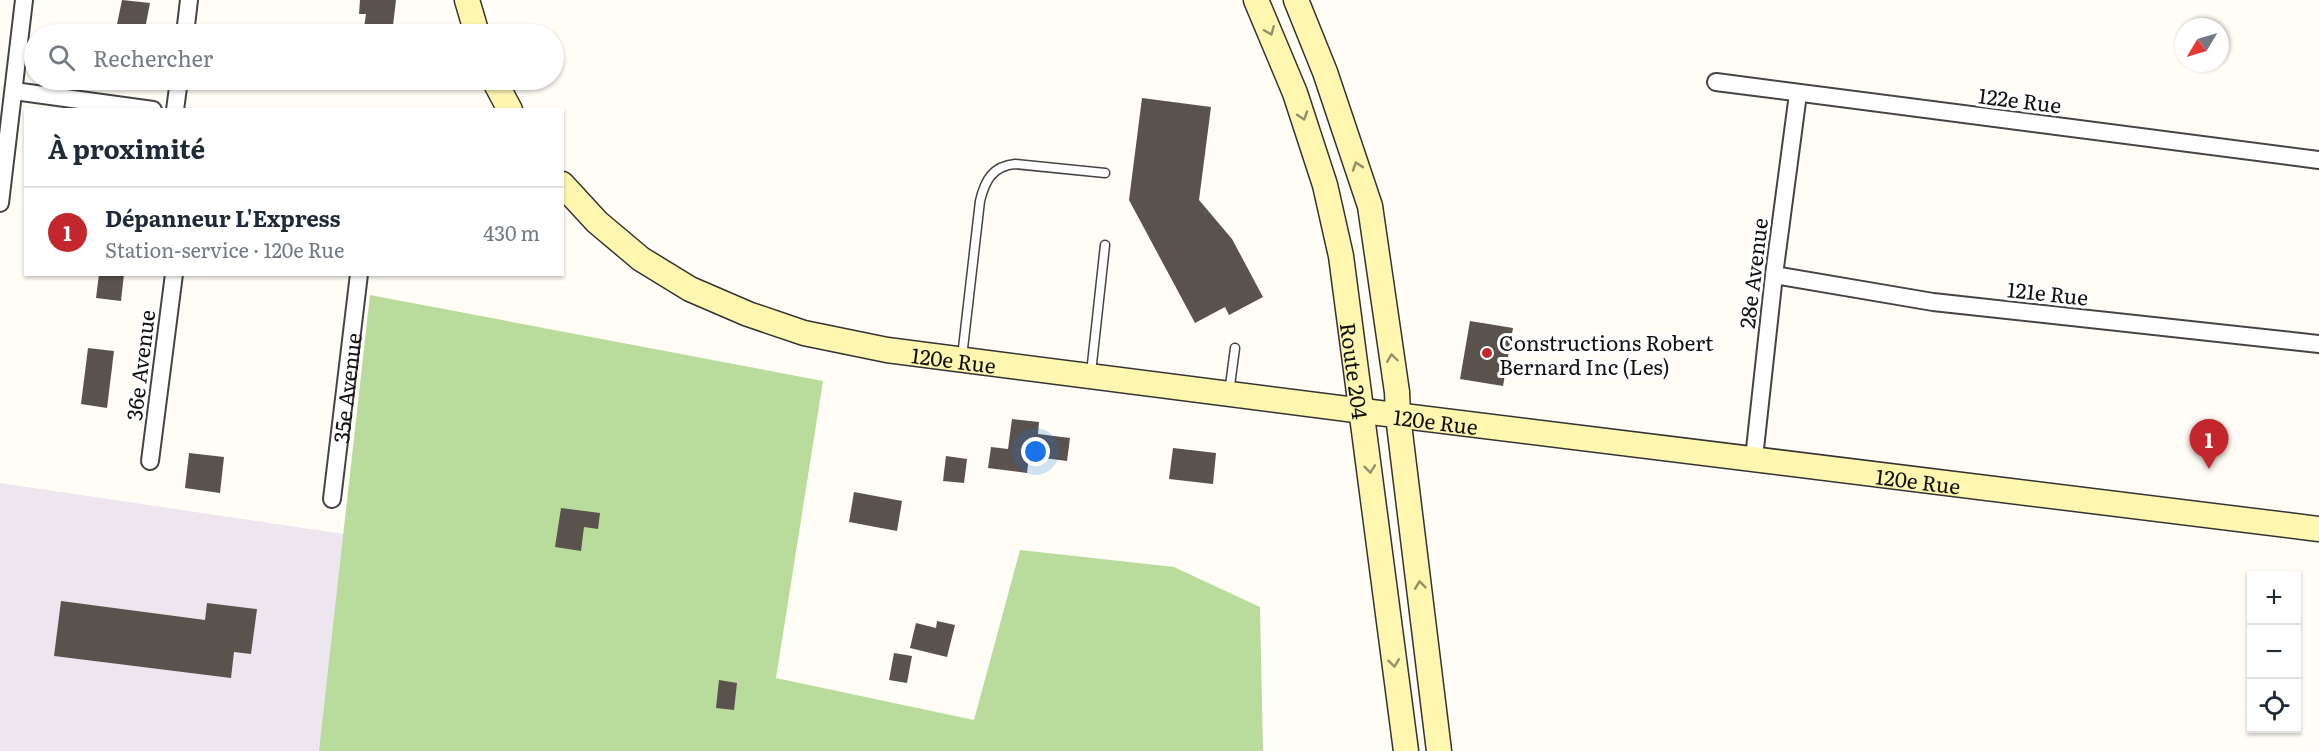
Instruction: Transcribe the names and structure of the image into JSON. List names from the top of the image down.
{
  "streets": {
    "street": [
      "122e Rue",
      "28e Avenue",
      "121e Rue",
      "120e Rue",
      "36e Avenue",
      "Route 204",
      "35e Avenue"
    ]
  },
  "crossings": [
    ["122e Rue", "28e Avenue"],
    ["28e Avenue", "121e Rue"],
    ["28e Avenue", "120e Rue"],
    ["120e Rue", "Route 204"]
  ],
  "places": ["Constructions Robert Bernard Inc (Les)"],
  "north": "bottom left",
  "page": {
    "search": "Rechercher",
    "heading": "À proximité",
    "list": [
      {
        "mark": "1",
        "name": "Dépanneur L'Express",
        "note": "Station-service · 120e Rue",
        "value": "430 m"
      }
    ],
    "pins": "1",
    "map_buttons": ["+", "−"]
  }
}
